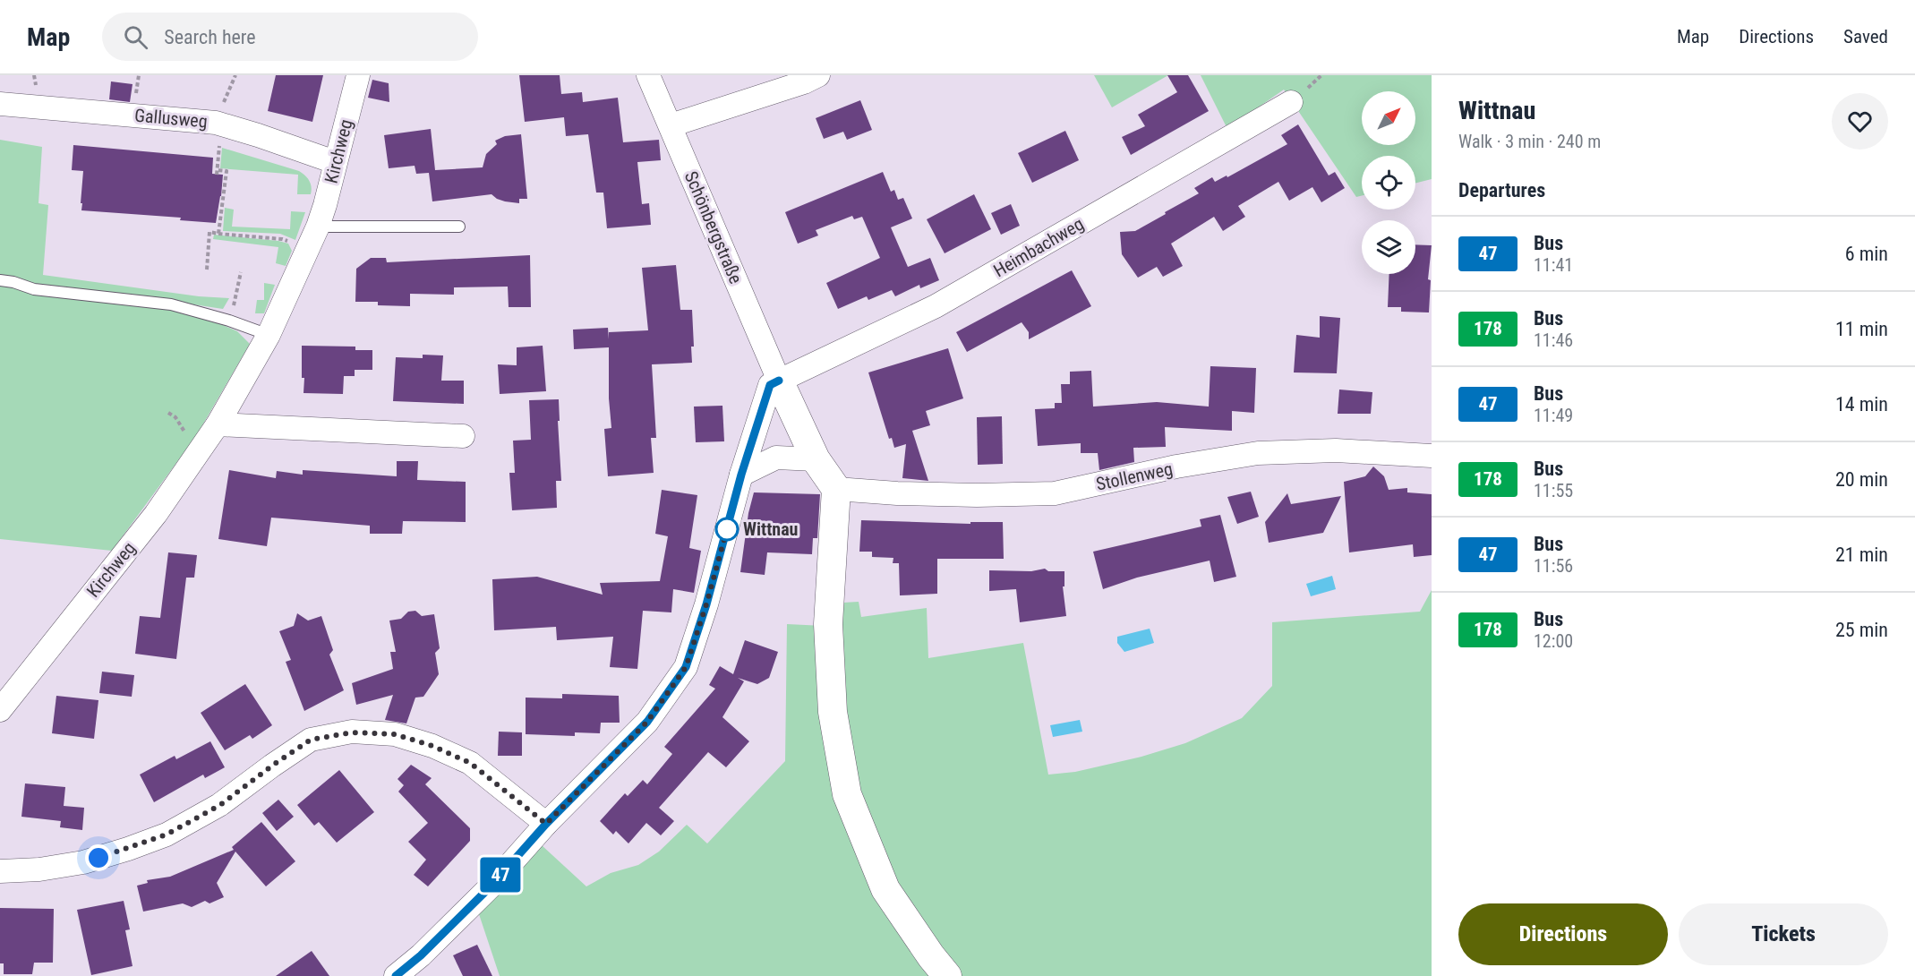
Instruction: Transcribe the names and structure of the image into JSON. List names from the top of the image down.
{
  "streets": {
    "street": [
      "Gallusweg",
      "Kirchweg",
      "Schönbergstraße",
      "Heimbachweg",
      "Stollenweg"
    ]
  },
  "crossings": [
    ["Gallusweg", "Kirchweg"],
    ["Schönbergstraße", "Heimbachweg"]
  ],
  "places": ["Wittnau"],
  "lines": ["bus line 47"],
  "north": "top right",
  "page": {
    "header": "Map",
    "search": "Search here",
    "nav": ["Map", "Directions", "Saved"],
    "on_map": "47",
    "heading": [
      ["Wittnau", "Walk · 3 min · 240 m"],
      "Departures"
    ],
    "list": [
      {
        "mark": "47",
        "name": "Bus",
        "note": "11:41",
        "value": "6 min"
      },
      {
        "mark": "178",
        "name": "Bus",
        "note": "11:46",
        "value": "11 min"
      },
      {
        "mark": "47",
        "name": "Bus",
        "note": "11:49",
        "value": "14 min"
      },
      {
        "mark": "178",
        "name": "Bus",
        "note": "11:55",
        "value": "20 min"
      },
      {
        "mark": "47",
        "name": "Bus",
        "note": "11:56",
        "value": "21 min"
      },
      {
        "mark": "178",
        "name": "Bus",
        "note": "12:00",
        "value": "25 min"
      }
    ],
    "buttons": ["Directions", "Tickets"]
  }
}
